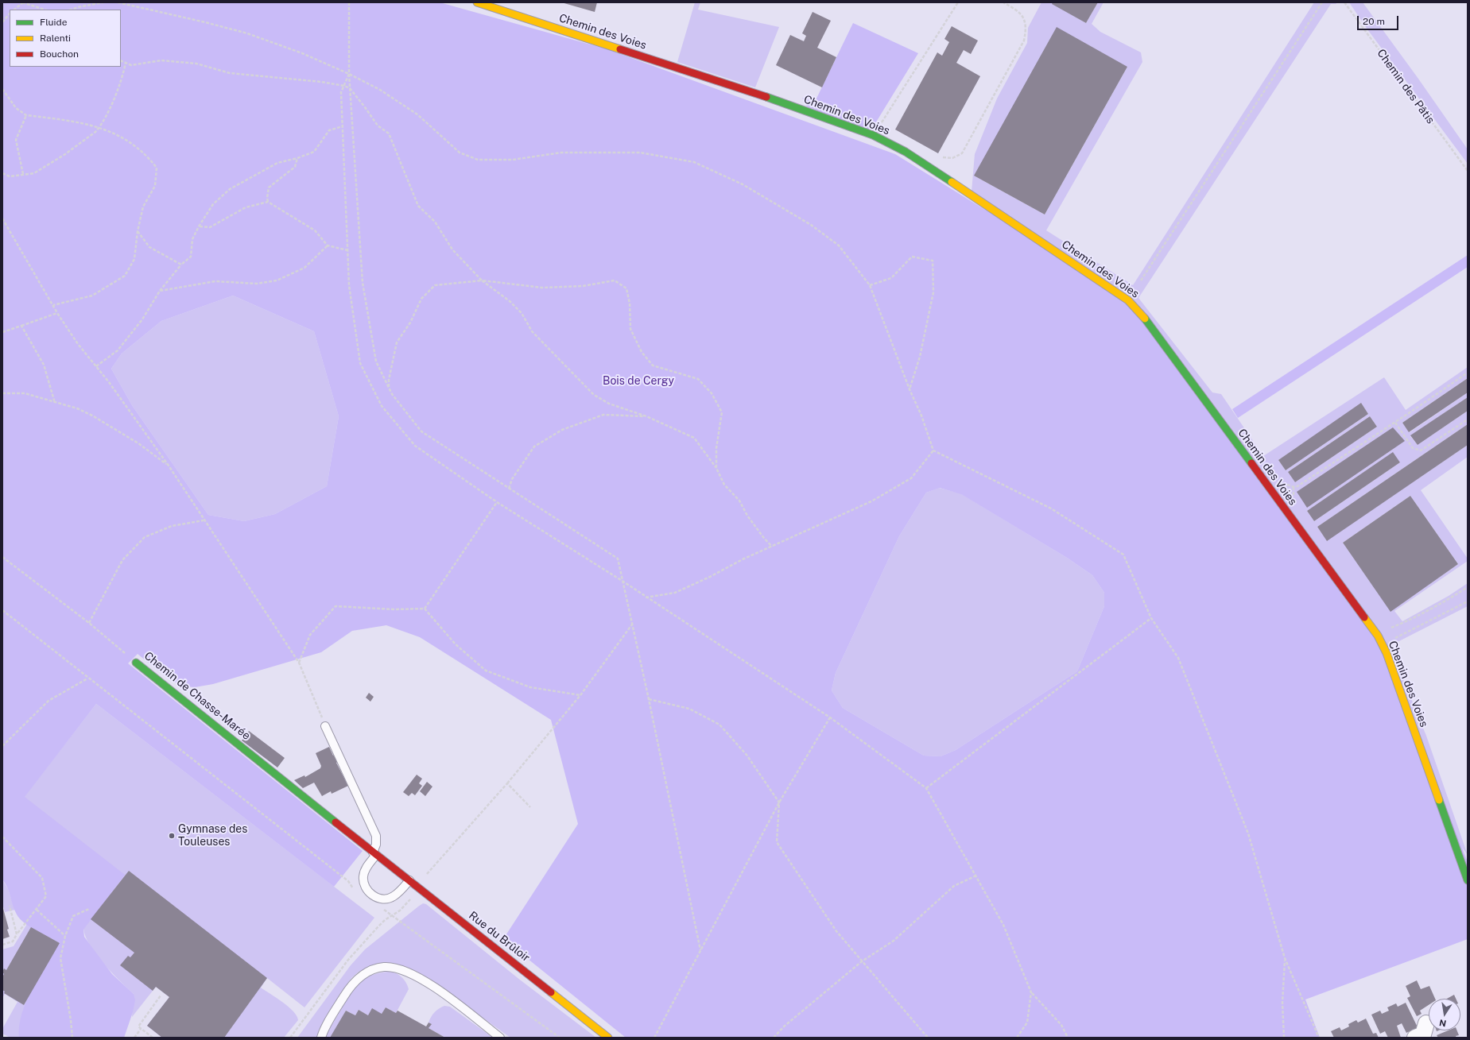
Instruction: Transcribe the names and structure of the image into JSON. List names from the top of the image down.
{
  "streets": {
    "street": ["Chemin des Voies", "Chemin de Chasse-Marée", "Rue du Brûloir"],
    "path": ["Chemin des Pâtis"]
  },
  "crossings": [
    ["Chemin de Chasse-Marée", "Rue du Brûloir"]
  ],
  "parks": ["Bois de Cergy"],
  "places": ["Gymnase des Touleuses"],
  "legend": ["Fluide", "Ralenti", "Bouchon"],
  "scale_bar": "20 m",
  "north": "bottom"
}
